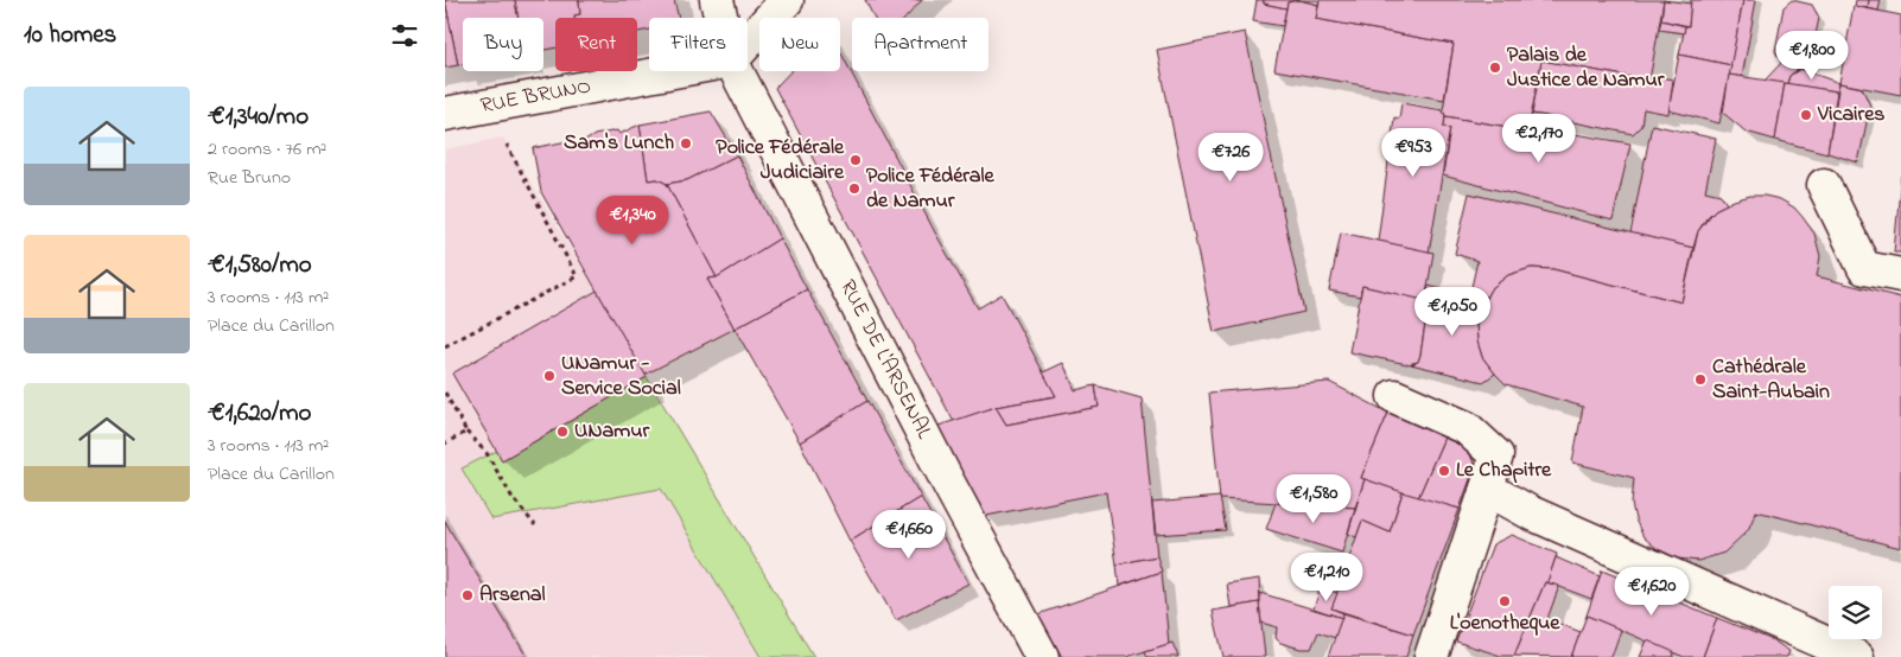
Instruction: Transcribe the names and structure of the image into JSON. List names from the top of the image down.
{
  "streets": {
    "street": ["RUE BRUNO", "RUE DE L'ARSENAL"]
  },
  "places": [
    "Palais de Justice de Namur",
    "Vicaires",
    "Sam's Lunch",
    "Police Fédérale Judiciaire",
    "Police Fédérale de Namur",
    "UNamur - Service Social",
    "Cathédrale Saint-Aubain",
    "UNamur",
    "Le Chapitre",
    "Arsenal",
    "L'oenotheque"
  ],
  "page": {
    "heading": "10 homes",
    "chip": [
      "Buy",
      "Rent",
      "Filters",
      "New",
      "Apartment"
    ],
    "price": [
      "€1,800",
      "€2,170",
      "€953",
      "€726",
      "€1,340",
      "€1,050",
      "€1,580",
      "€1,660",
      "€1,210",
      "€1,620"
    ],
    "list": [
      {
        "name": "€1,340/mo",
        "note": "2 rooms · 76 m² · Rue Bruno"
      },
      {
        "name": "€1,580/mo",
        "note": "3 rooms · 113 m² · Place du Carillon"
      },
      {
        "name": "€1,620/mo",
        "note": "3 rooms · 113 m² · Place du Carillon"
      }
    ]
  }
}
